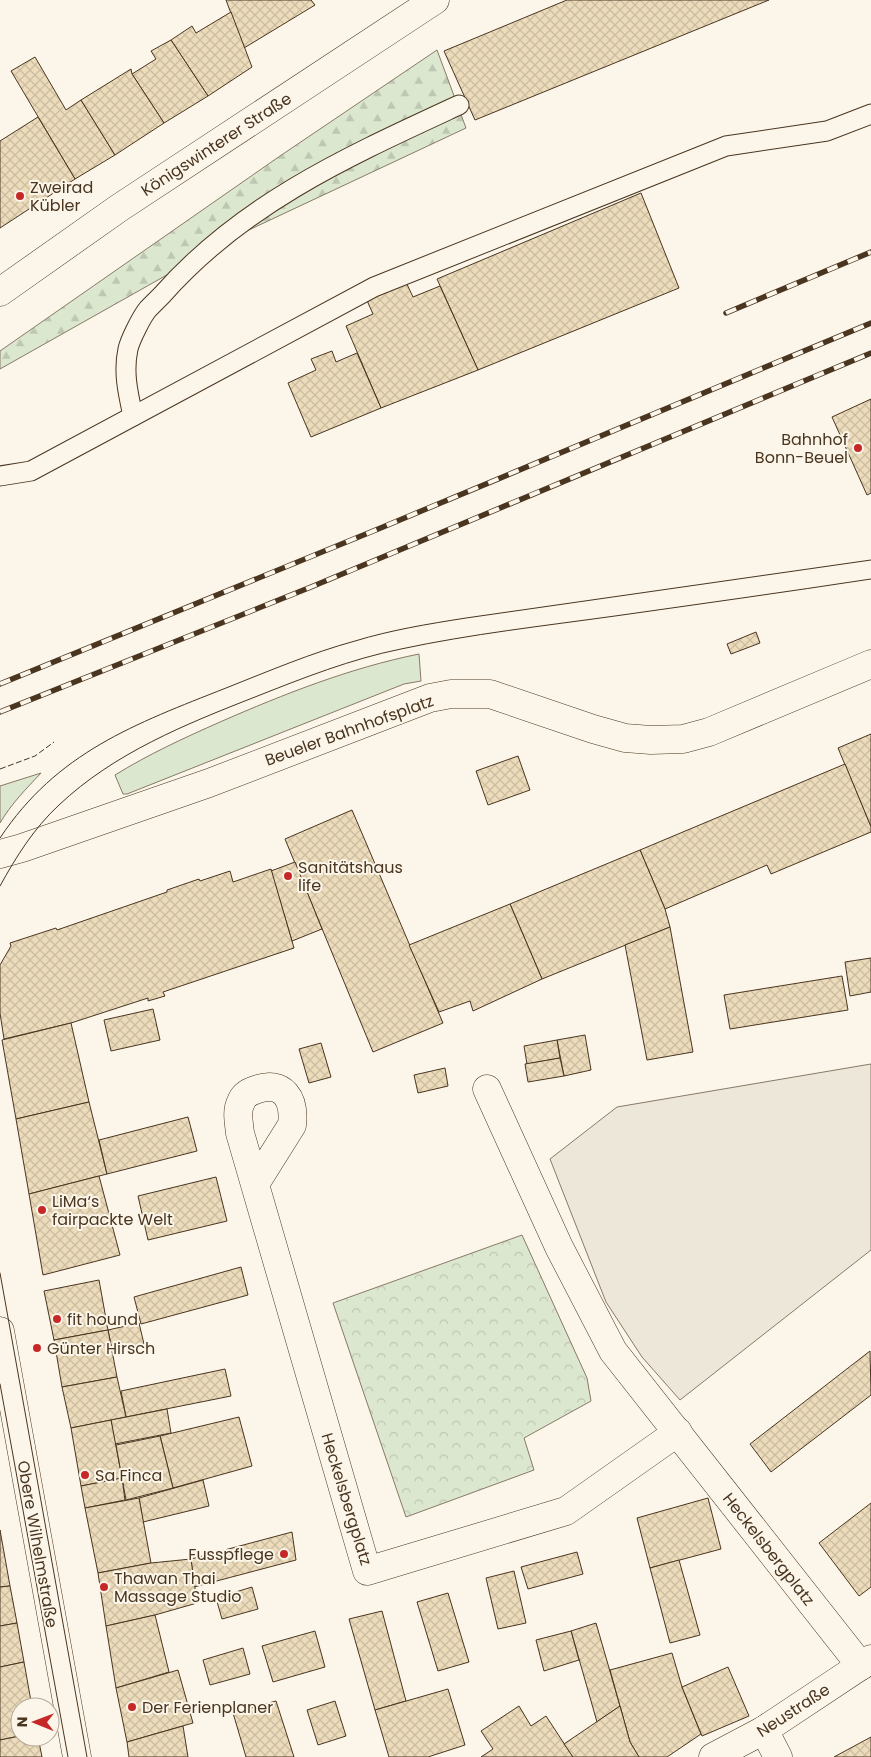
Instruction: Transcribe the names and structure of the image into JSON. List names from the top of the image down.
{
  "streets": {
    "street": [
      "Königswinterer Straße",
      "Beueler Bahnhofsplatz",
      "Heckelsbergplatz",
      "Obere Wilhelmstraße",
      "Neustraße"
    ]
  },
  "crossings": [
    ["Heckelsbergplatz", "Neustraße"]
  ],
  "places": [
    "Zweirad Kübler",
    "Bahnhof Bonn-Beuel",
    "Sanitätshaus life",
    "LiMa‘s fairpackte Welt",
    "fit hound",
    "Günter Hirsch",
    "Sa Finca",
    "Fusspflege",
    "Thawan Thai Massage Studio",
    "Der Ferienplaner"
  ],
  "north": "left"
}
